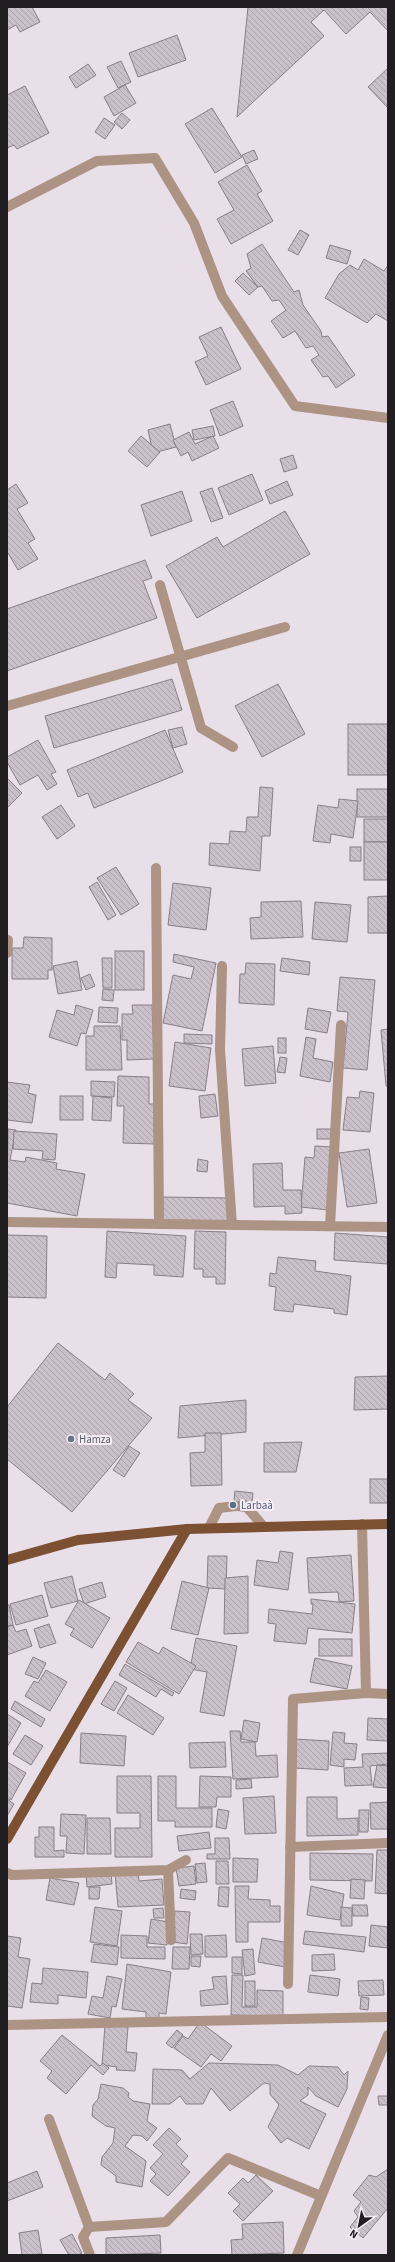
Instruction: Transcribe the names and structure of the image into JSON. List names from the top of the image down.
{
  "places": ["Hamza", "Larbaà"],
  "north": "bottom left"
}
